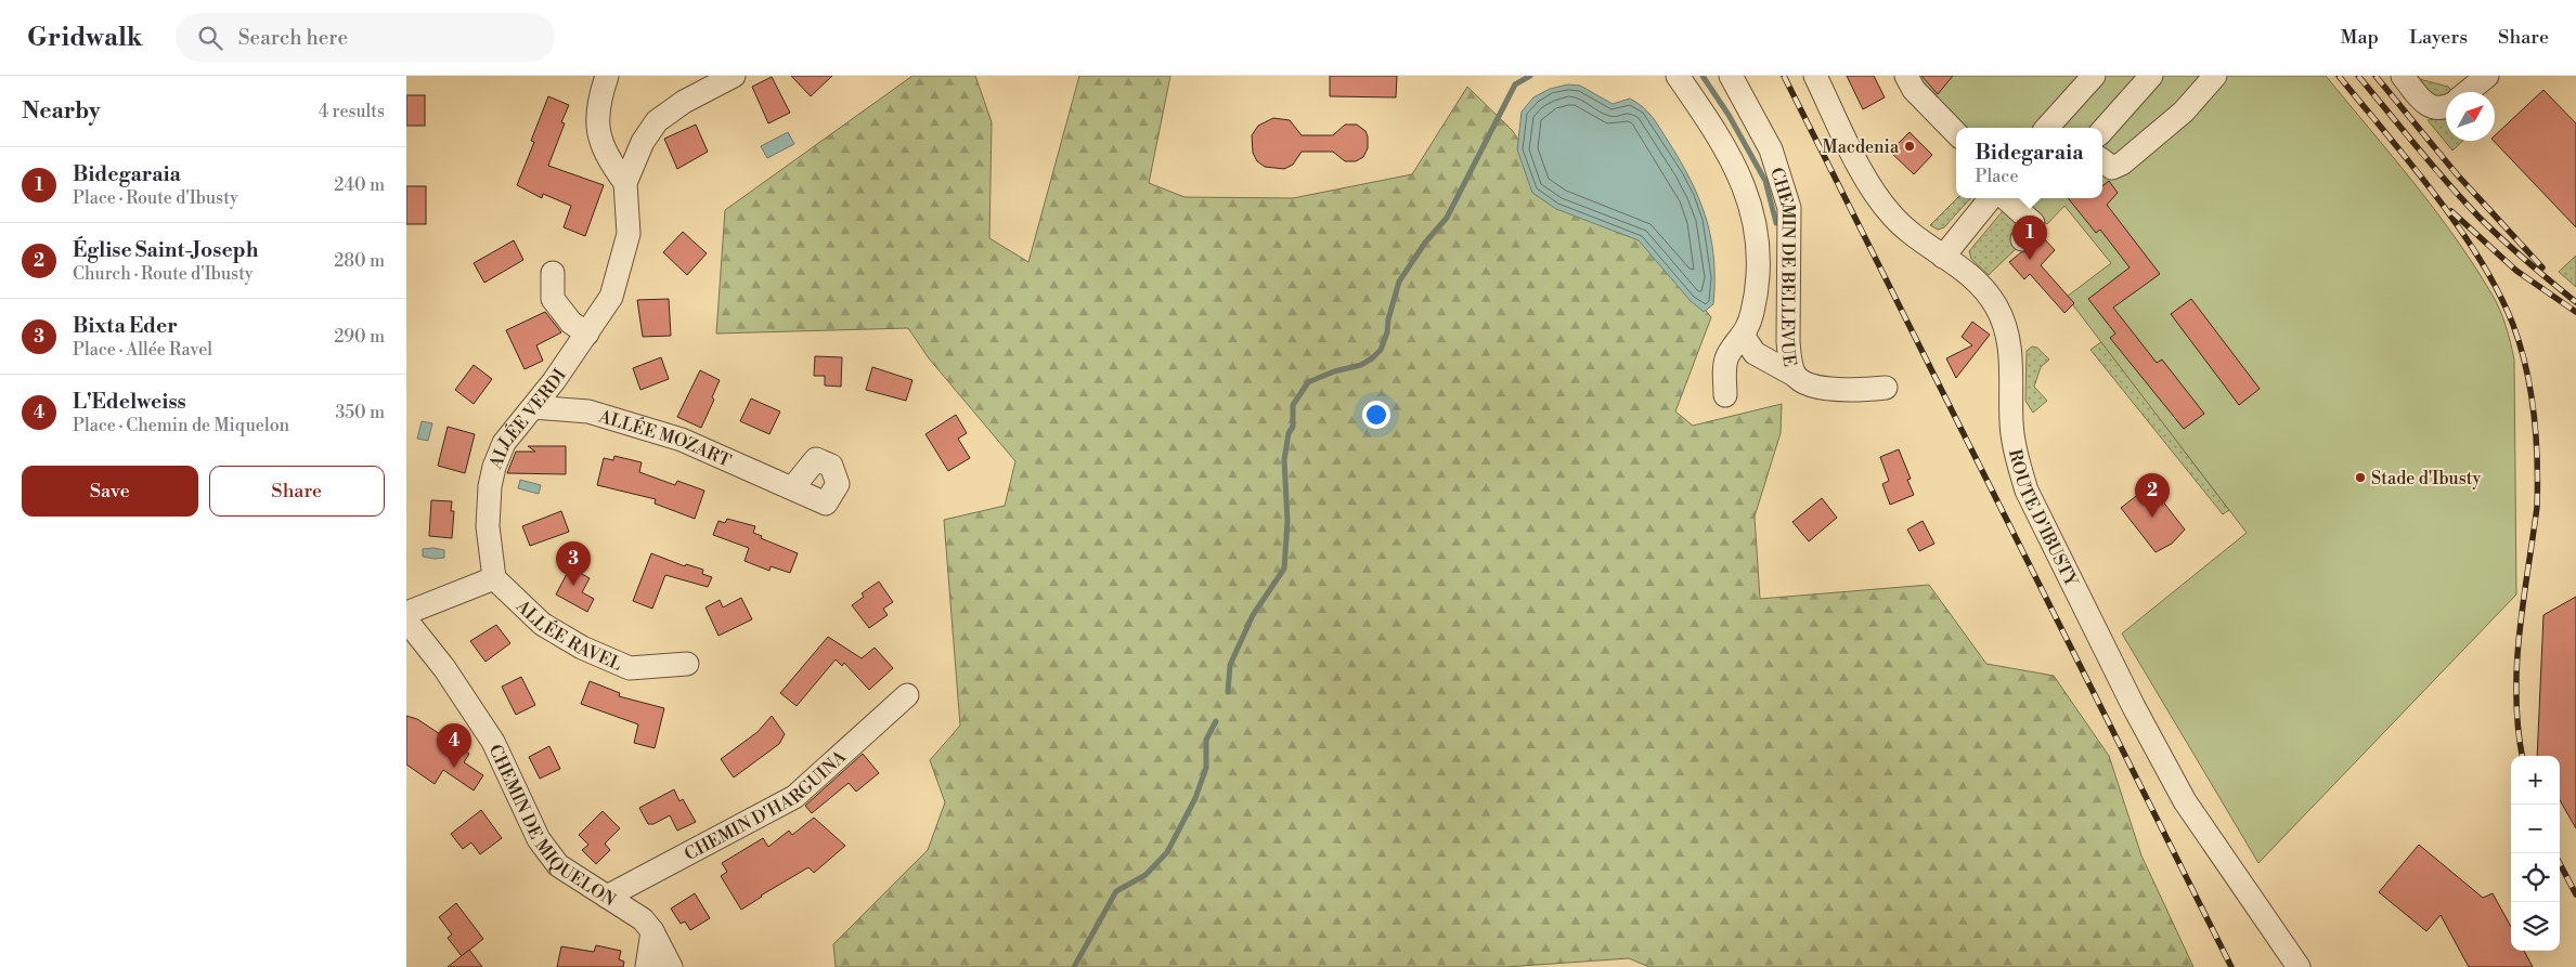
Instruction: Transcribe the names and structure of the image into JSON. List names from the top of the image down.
{
  "streets": {
    "street": [
      "CHEMIN DE BELLEVUE",
      "ALLÉE VERDI",
      "ALLÉE MOZART",
      "ROUTE D'IBUSTY",
      "ALLÉE RAVEL",
      "CHEMIN D'HARGUINA",
      "CHEMIN DE MIQUELON"
    ]
  },
  "crossings": [
    ["ALLÉE VERDI", "ALLÉE MOZART"],
    ["ALLÉE VERDI", "ALLÉE RAVEL"],
    ["CHEMIN D'HARGUINA", "CHEMIN DE MIQUELON"]
  ],
  "places": ["Macdenia", "Stade d'Ibusty"],
  "north": "top right",
  "page": {
    "header": "Gridwalk",
    "search": "Search here",
    "nav": ["Map", "Layers", "Share"],
    "heading": ["Nearby", "4 results"],
    "popup": ["Bidegaraia", "Place"],
    "list": [
      {
        "mark": "1",
        "name": "Bidegaraia",
        "note": "Place · Route d'Ibusty",
        "value": "240 m"
      },
      {
        "mark": "2",
        "name": "Église Saint-Joseph",
        "note": "Church · Route d'Ibusty",
        "value": "280 m"
      },
      {
        "mark": "3",
        "name": "Bixta Eder",
        "note": "Place · Allée Ravel",
        "value": "290 m"
      },
      {
        "mark": "4",
        "name": "L'Edelweiss",
        "note": "Place · Chemin de Miquelon",
        "value": "350 m"
      }
    ],
    "pins": [
      "1",
      "2",
      "3",
      "4"
    ],
    "buttons": ["Save", "Share"],
    "map_buttons": ["+", "−"]
  }
}
